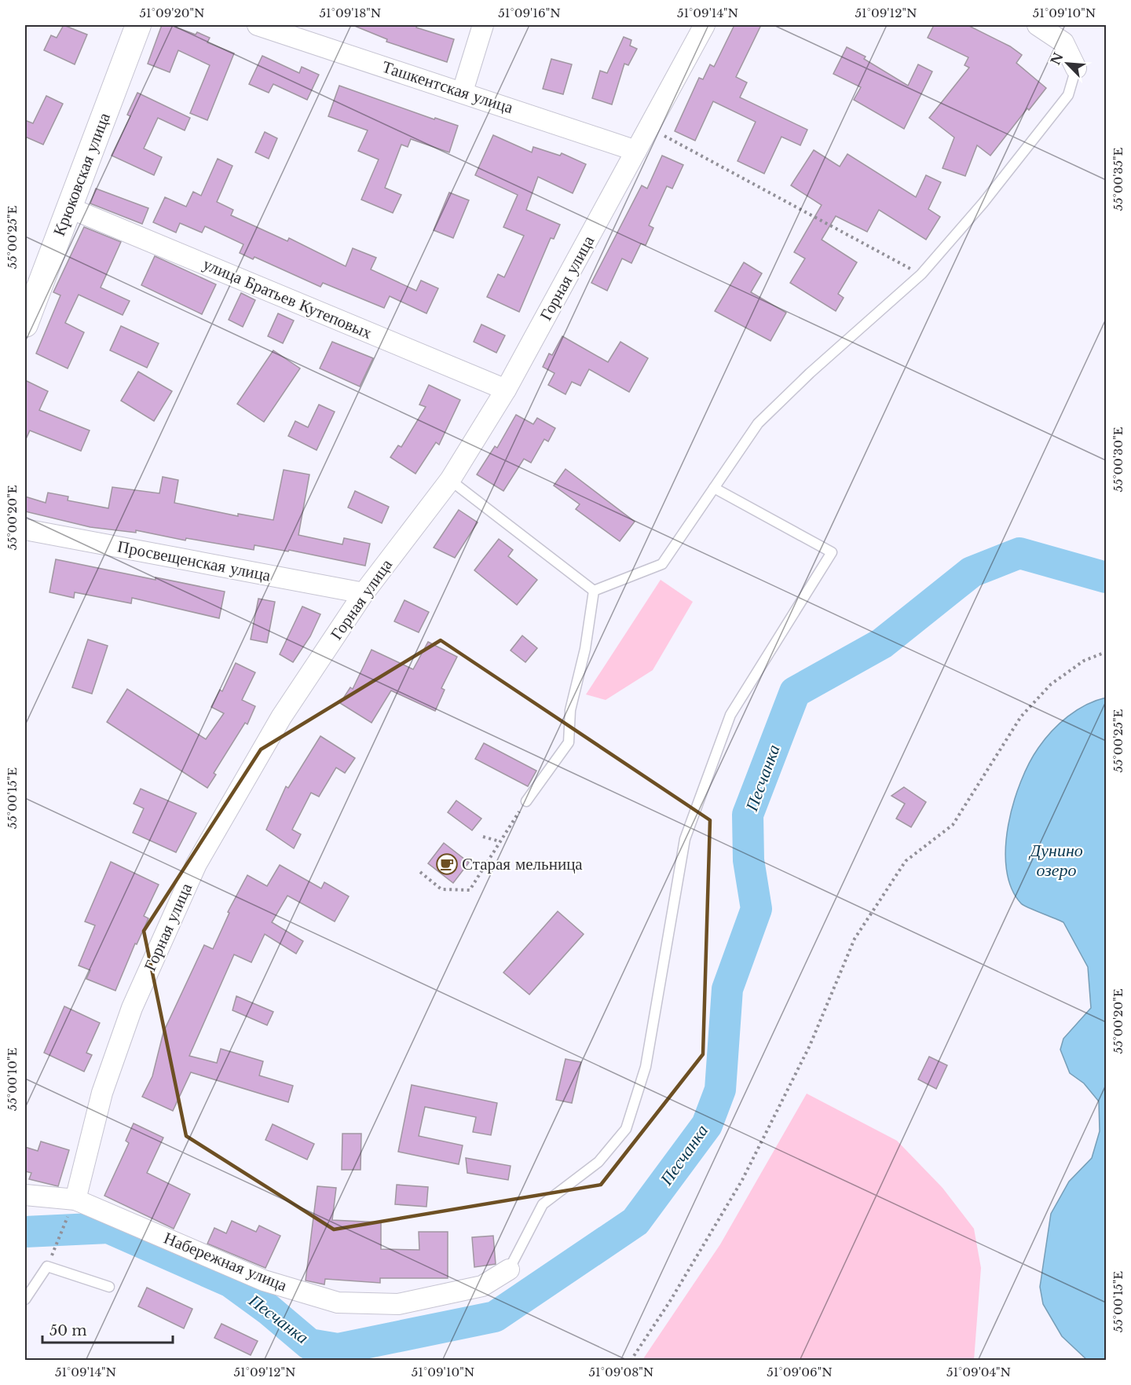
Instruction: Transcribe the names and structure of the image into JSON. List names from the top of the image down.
{
  "streets": {
    "street": [
      "Ташкентская улица",
      "Крюковская улица",
      "Горная улица",
      "улица Братьев Кутеповых",
      "Просвещенская улица",
      "Набережная улица"
    ]
  },
  "crossings": [
    ["Ташкентская улица", "Горная улица"],
    ["Крюковская улица", "улица Братьев Кутеповых"],
    ["Горная улица", "улица Братьев Кутеповых"],
    ["Горная улица", "Просвещенская улица"],
    ["Горная улица", "Набережная улица"]
  ],
  "water": ["Песчанка", "Дунино озеро"],
  "places": {
    "cafe": ["Старая мельница"]
  },
  "scale_bar": "50 m",
  "north": "top left",
  "coordinates": [
    "51°09'20\"N",
    "51°09'18\"N",
    "51°09'16\"N",
    "51°09'14\"N",
    "51°09'12\"N",
    "51°09'10\"N",
    "55°00'35\"E",
    "55°00'25\"E",
    "55°00'30\"E",
    "55°00'20\"E",
    "55°00'15\"E",
    "55°00'10\"E",
    "51°09'08\"N",
    "51°09'06\"N",
    "51°09'04\"N"
  ]
}
